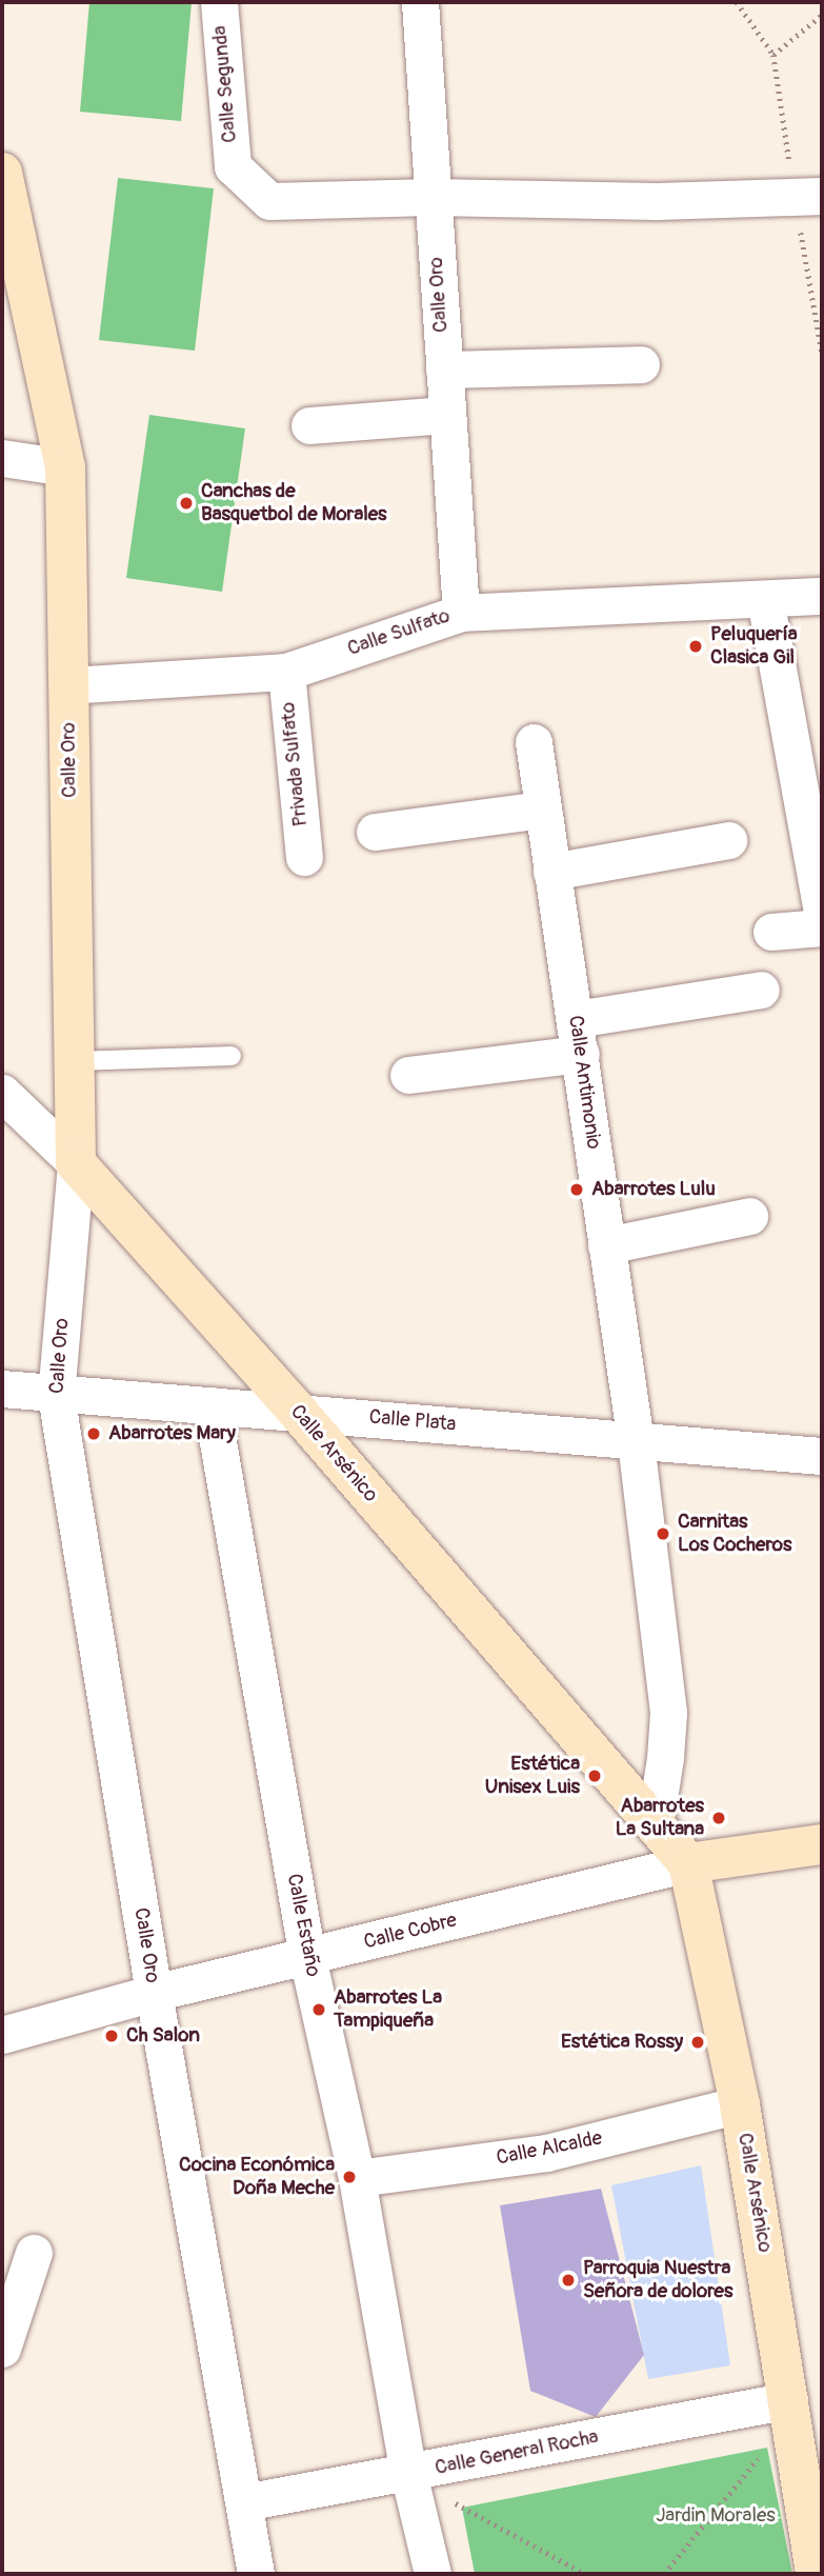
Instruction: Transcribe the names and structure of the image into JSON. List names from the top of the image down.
{
  "streets": {
    "street": [
      "Calle Segunda",
      "Calle Oro",
      "Calle Sulfato",
      "Privada Sulfato",
      "Calle Antimonio",
      "Calle Plata",
      "Calle Arsénico",
      "Calle Estaño",
      "Calle Cobre",
      "Calle Alcalde",
      "Calle General Rocha"
    ]
  },
  "crossings": [
    ["Calle Segunda", "Calle Oro"],
    ["Calle Oro", "Calle Sulfato"],
    ["Calle Oro", "Calle Plata"],
    ["Calle Oro", "Calle Arsénico"],
    ["Calle Oro", "Calle Cobre"],
    ["Calle Oro", "Calle General Rocha"],
    ["Calle Sulfato", "Privada Sulfato"],
    ["Calle Antimonio", "Calle Plata"],
    ["Calle Plata", "Calle Arsénico"],
    ["Calle Plata", "Calle Estaño"],
    ["Calle Arsénico", "Calle Cobre"],
    ["Calle Arsénico", "Calle Alcalde"],
    ["Calle Arsénico", "Calle General Rocha"],
    ["Calle Estaño", "Calle Cobre"],
    ["Calle Estaño", "Calle Alcalde"],
    ["Calle Estaño", "Calle General Rocha"]
  ],
  "parks": ["Jardin Morales"],
  "places": [
    "Canchas de Basquetbol de Morales",
    "Peluquería Clasica Gil",
    "Abarrotes Lulu",
    "Abarrotes Mary",
    "Carnitas Los Cocheros",
    "Estética Unisex Luis",
    "Abarrotes La Sultana",
    "Abarrotes La Tampiqueña",
    "Ch Salon",
    "Estética Rossy",
    "Cocina Económica Doña Meche",
    "Parroquia Nuestra Señora de dolores"
  ]
}
